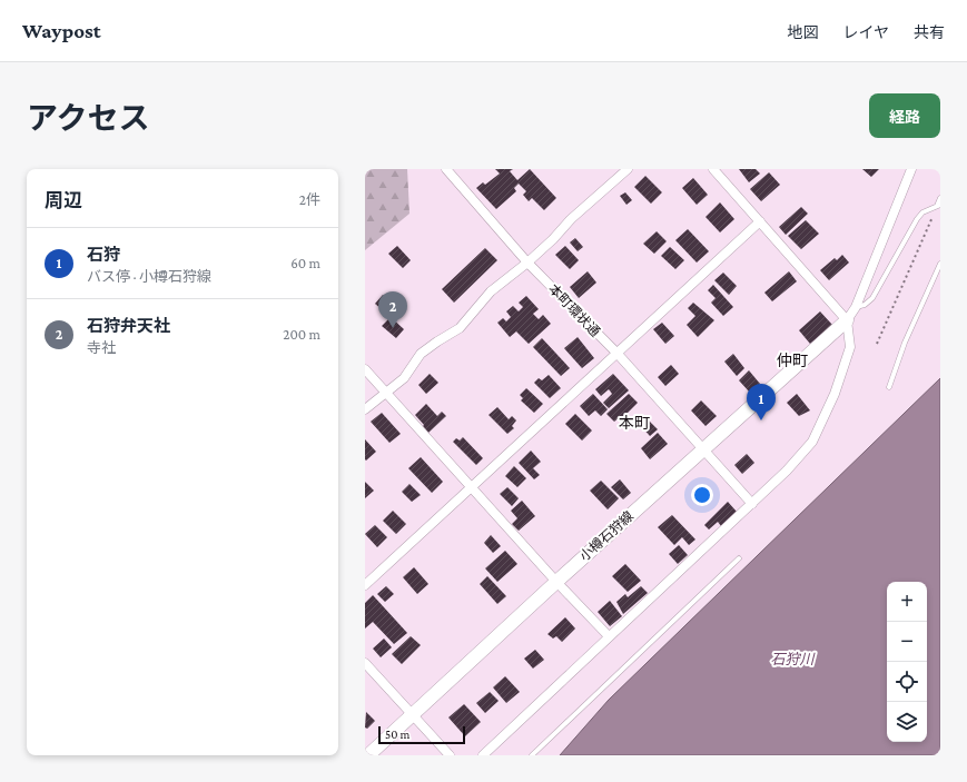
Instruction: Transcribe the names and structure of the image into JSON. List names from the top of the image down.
{
  "streets": {
    "main road": ["小樽石狩線"],
    "street": ["本町環状通"]
  },
  "crossings": [
    ["本町環状通", "小樽石狩線"]
  ],
  "districts": ["仲町", "本町"],
  "water": ["石狩川"],
  "scale_bar": "50 m",
  "page": {
    "header": "Waypost",
    "nav": ["地図", "レイヤ", "共有"],
    "title": "アクセス",
    "buttons": "経路",
    "heading": ["周辺", "2件"],
    "list": [
      {
        "mark": "1",
        "name": "石狩",
        "note": "バス停 · 小樽石狩線",
        "value": "60 m"
      },
      {
        "mark": "2",
        "name": "石狩弁天社",
        "note": "寺社",
        "value": "200 m"
      }
    ],
    "pins": ["2", "1"],
    "map_buttons": ["+", "−"],
    "scale": "50 m"
  }
}
